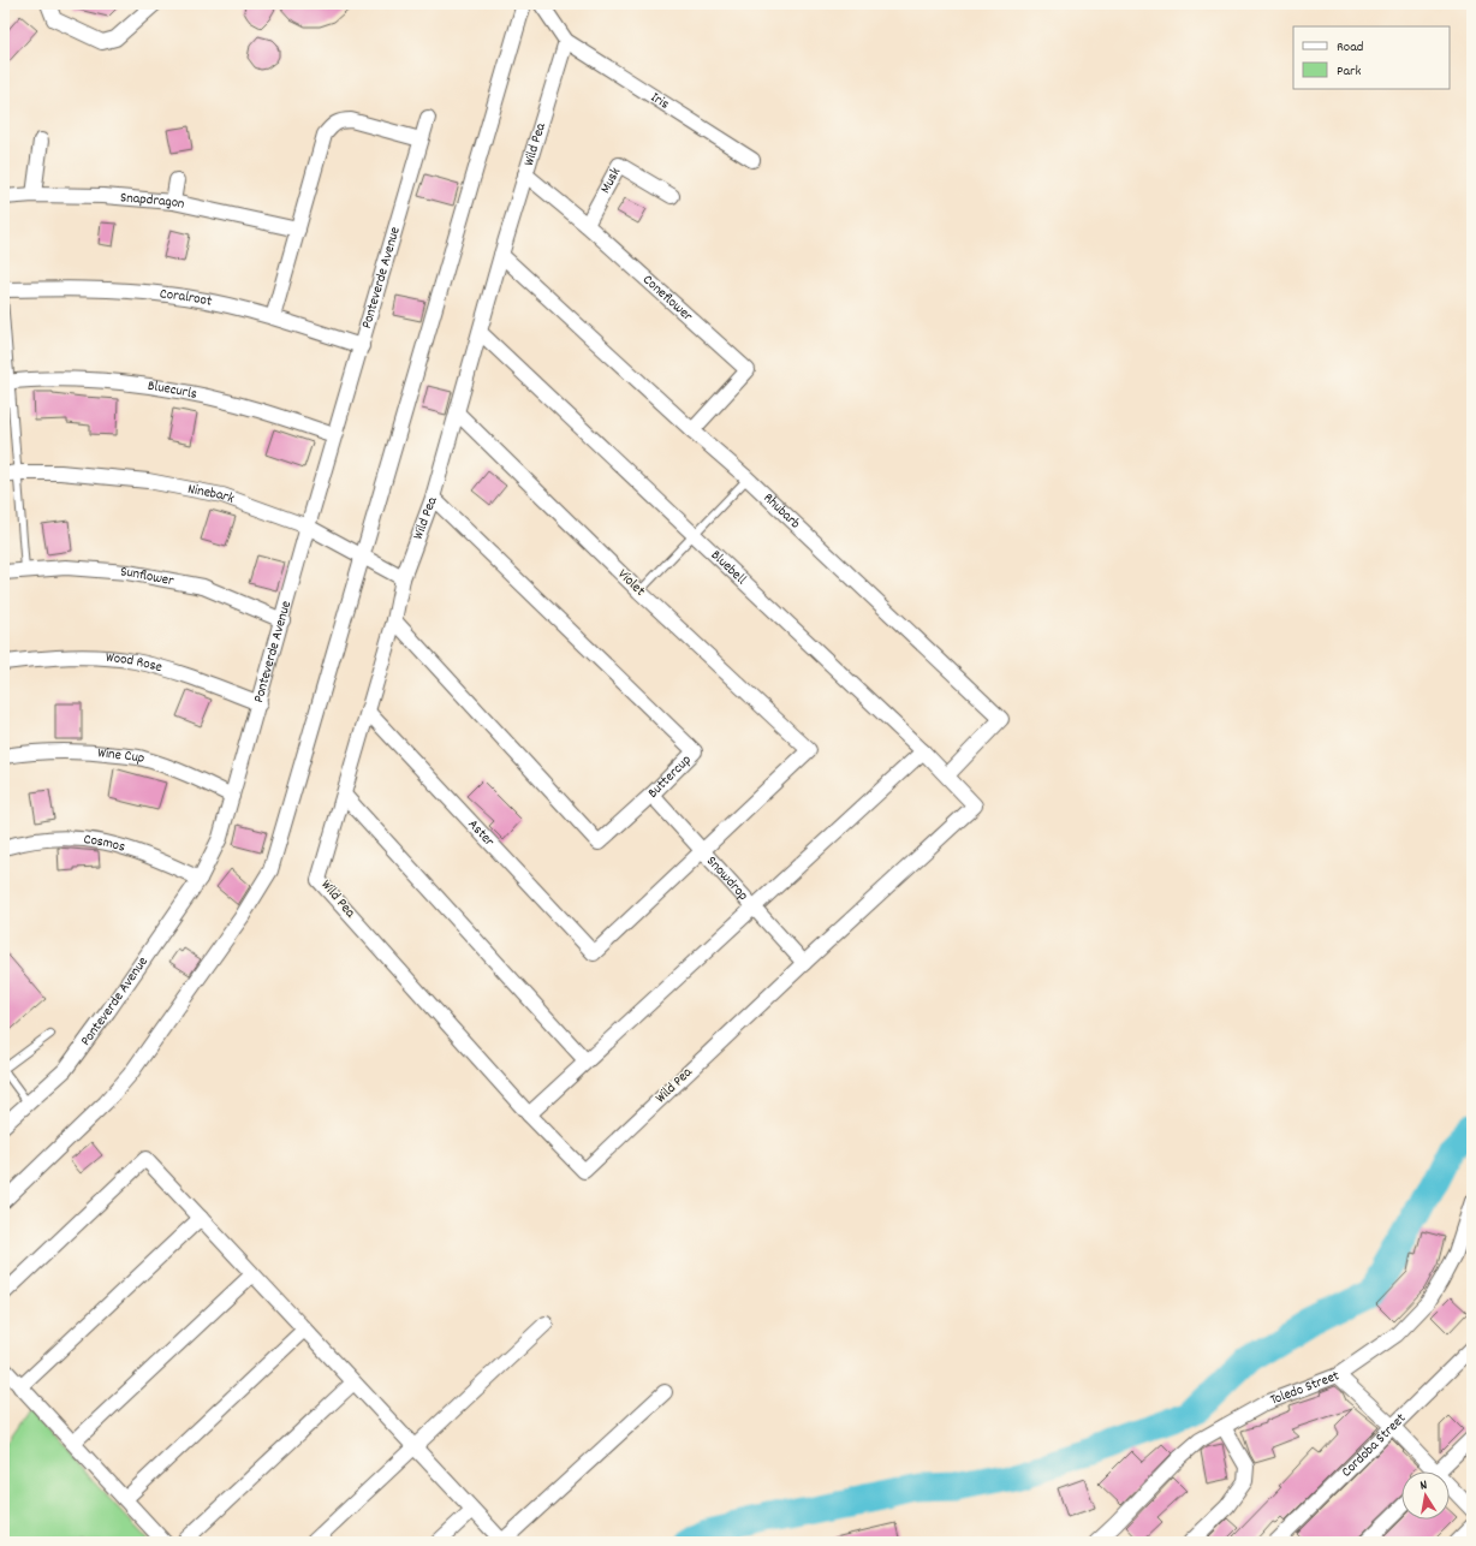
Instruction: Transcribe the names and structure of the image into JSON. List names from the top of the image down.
{
  "streets": {
    "street": [
      "Iris",
      "Wild Pea",
      "Musk",
      "Snapdragon",
      "Ponteverde Avenue",
      "Coralroot",
      "Coneflower",
      "Bluecurls",
      "Ninebark",
      "Rhubarb",
      "Bluebell",
      "Sunflower",
      "Violet",
      "Wood Rose",
      "Wine Cup",
      "Buttercup",
      "Aster",
      "Cosmos",
      "Snowdrop",
      "Toledo Street",
      "Cordoba Street"
    ]
  },
  "crossings": [
    ["Iris", "Wild Pea"],
    ["Wild Pea", "Coneflower"],
    ["Wild Pea", "Ninebark"],
    ["Wild Pea", "Rhubarb"],
    ["Wild Pea", "Bluebell"],
    ["Wild Pea", "Violet"],
    ["Wild Pea", "Buttercup"],
    ["Wild Pea", "Aster"],
    ["Wild Pea", "Snowdrop"],
    ["Musk", "Coneflower"],
    ["Ponteverde Avenue", "Coralroot"],
    ["Ponteverde Avenue", "Bluecurls"],
    ["Ponteverde Avenue", "Ninebark"],
    ["Ponteverde Avenue", "Sunflower"],
    ["Ponteverde Avenue", "Wood Rose"],
    ["Ponteverde Avenue", "Wine Cup"],
    ["Ponteverde Avenue", "Cosmos"],
    ["Coneflower", "Rhubarb"],
    ["Rhubarb", "Bluebell"],
    ["Violet", "Aster"],
    ["Violet", "Snowdrop"],
    ["Buttercup", "Snowdrop"],
    ["Aster", "Snowdrop"]
  ],
  "legend": ["Road", "Park"],
  "north": "top"
}
